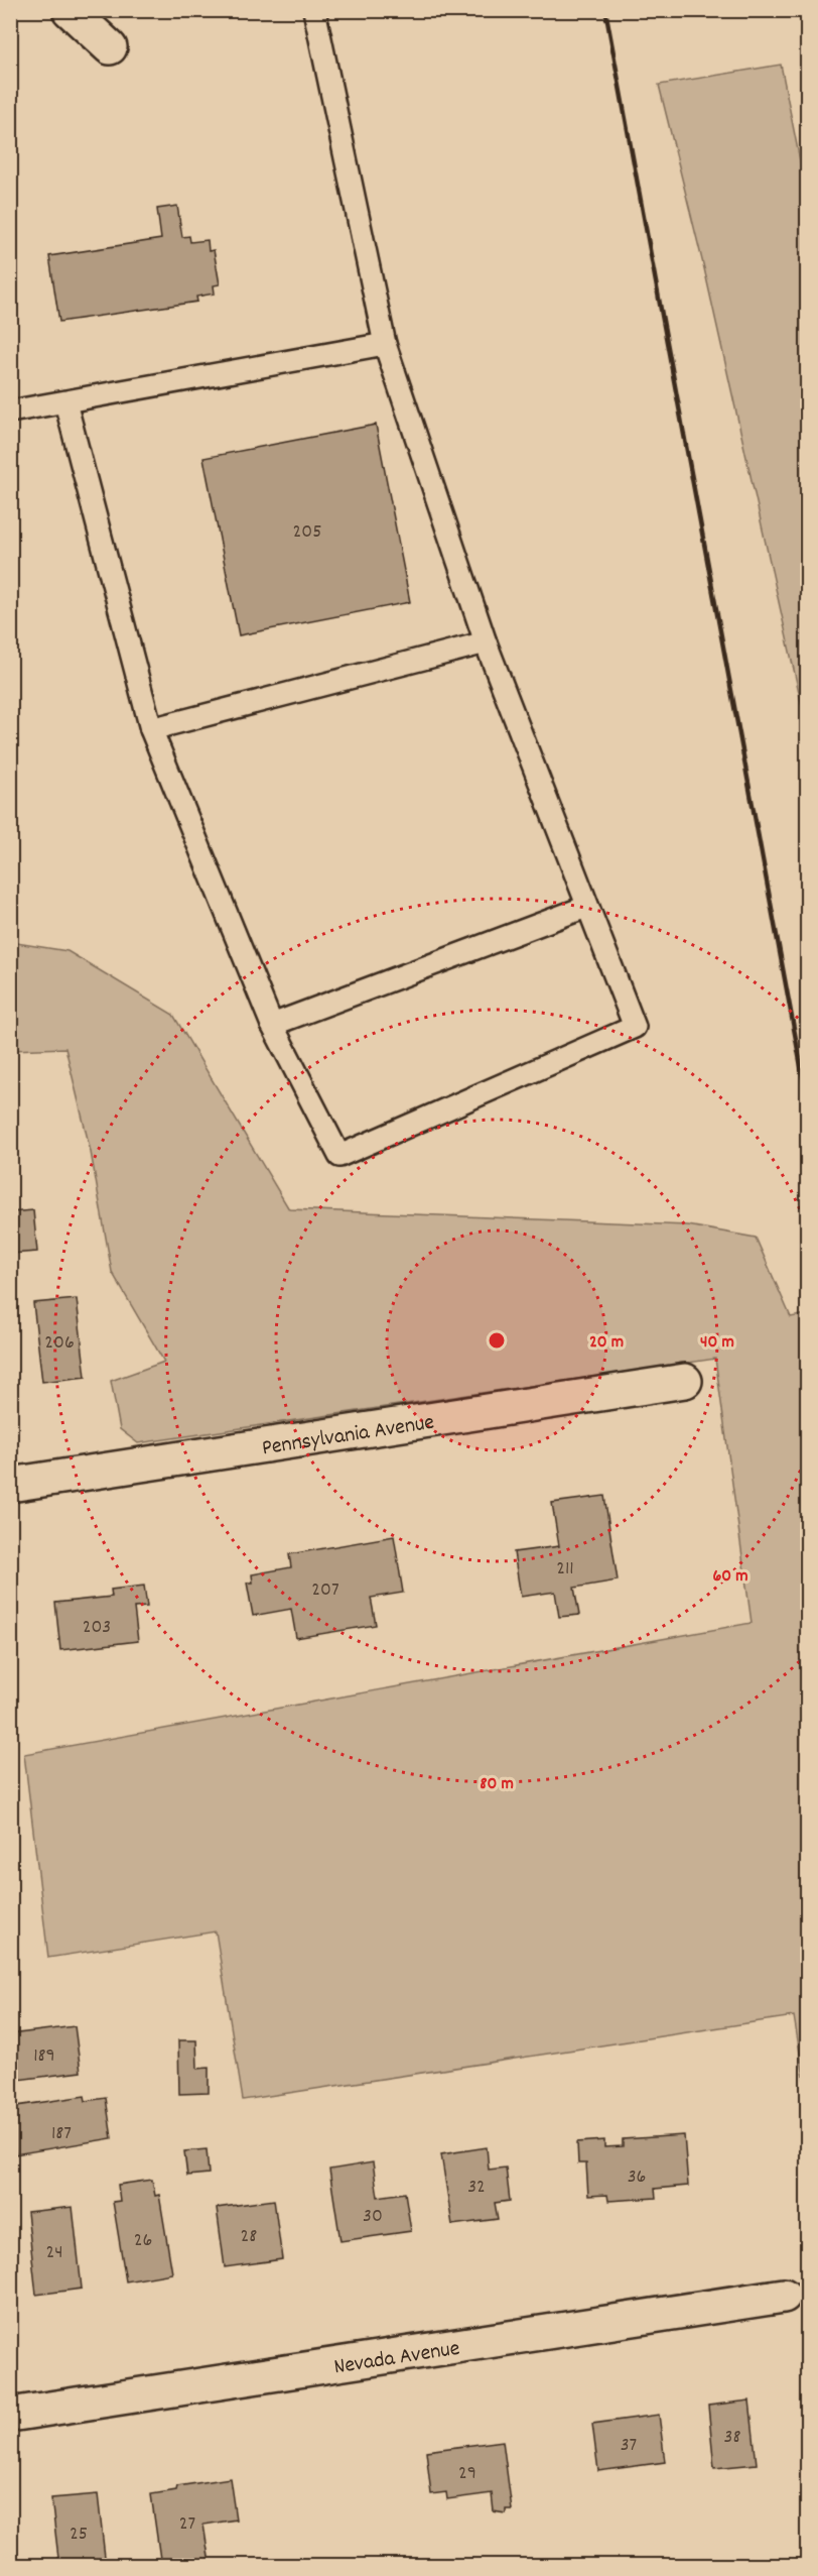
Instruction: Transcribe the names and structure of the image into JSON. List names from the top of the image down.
{
  "streets": {
    "street": ["Pennsylvania Avenue", "Nevada Avenue"]
  },
  "house_numbers": [
    "205",
    "206",
    "211",
    "207",
    "203",
    "189",
    "187",
    "36",
    "32",
    "30",
    "28",
    "26",
    "24",
    "38",
    "37",
    "29",
    "27",
    "25"
  ],
  "rings": [
    "20 m",
    "40 m",
    "60 m",
    "80 m"
  ]
}
